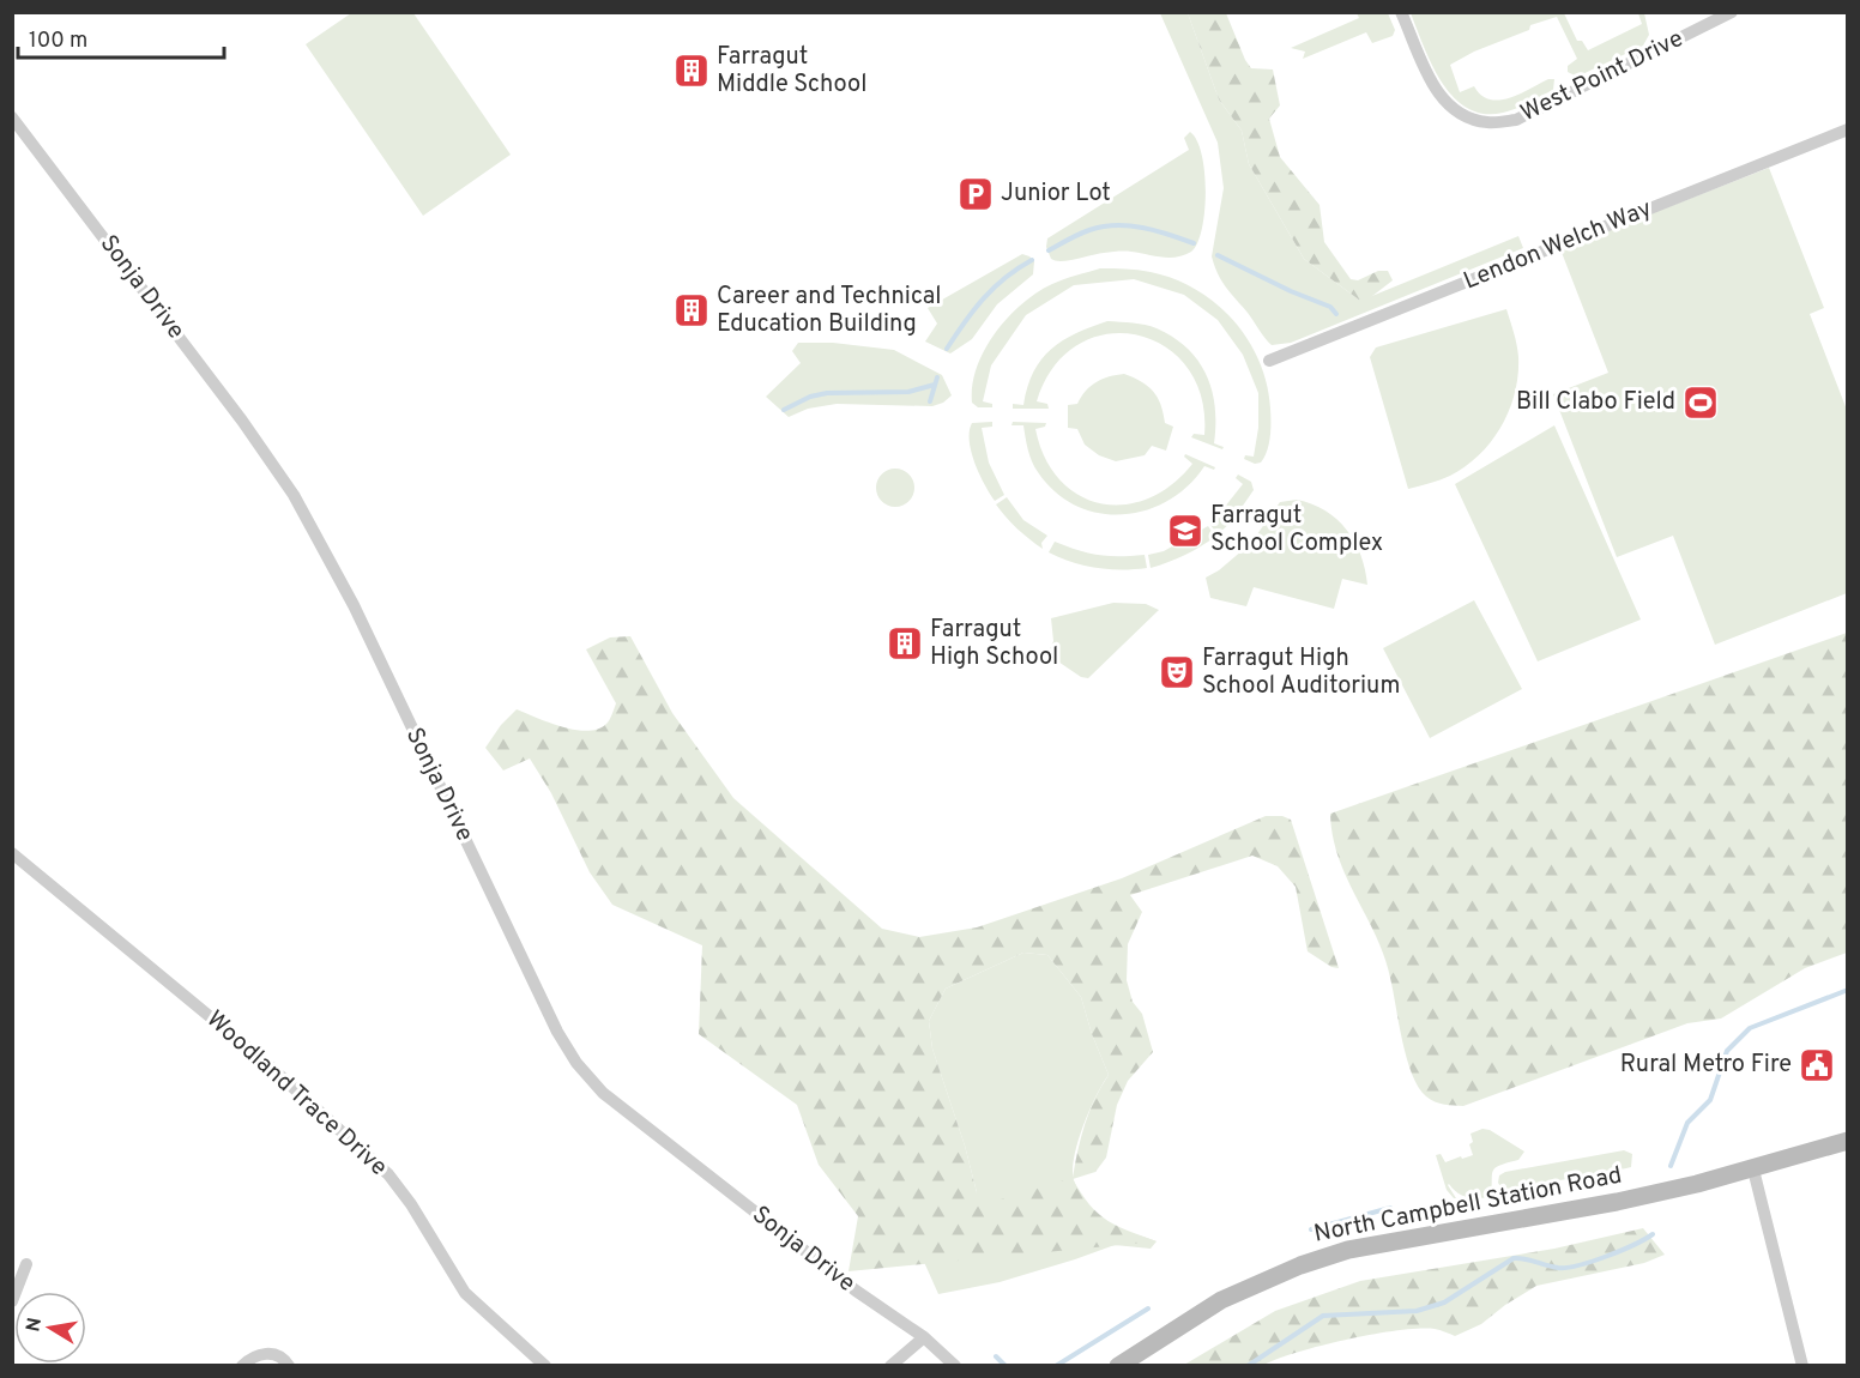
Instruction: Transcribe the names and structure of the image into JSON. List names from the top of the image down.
{
  "streets": {
    "main road": ["North Campbell Station Road"],
    "street": [
      "West Point Drive",
      "Lendon Welch Way",
      "Sonja Drive",
      "Woodland Trace Drive"
    ]
  },
  "places": {
    "building": ["Farragut Middle School", "Career and Technical Education Building", "Farragut High School"],
    "parking": ["Junior Lot"],
    "sports": ["Bill Clabo Field"],
    "school or university": ["Farragut School Complex"],
    "theatre": ["Farragut High School Auditorium"],
    "public building": ["Rural Metro Fire"]
  },
  "scale_bar": "100 m",
  "north": "left"
}
